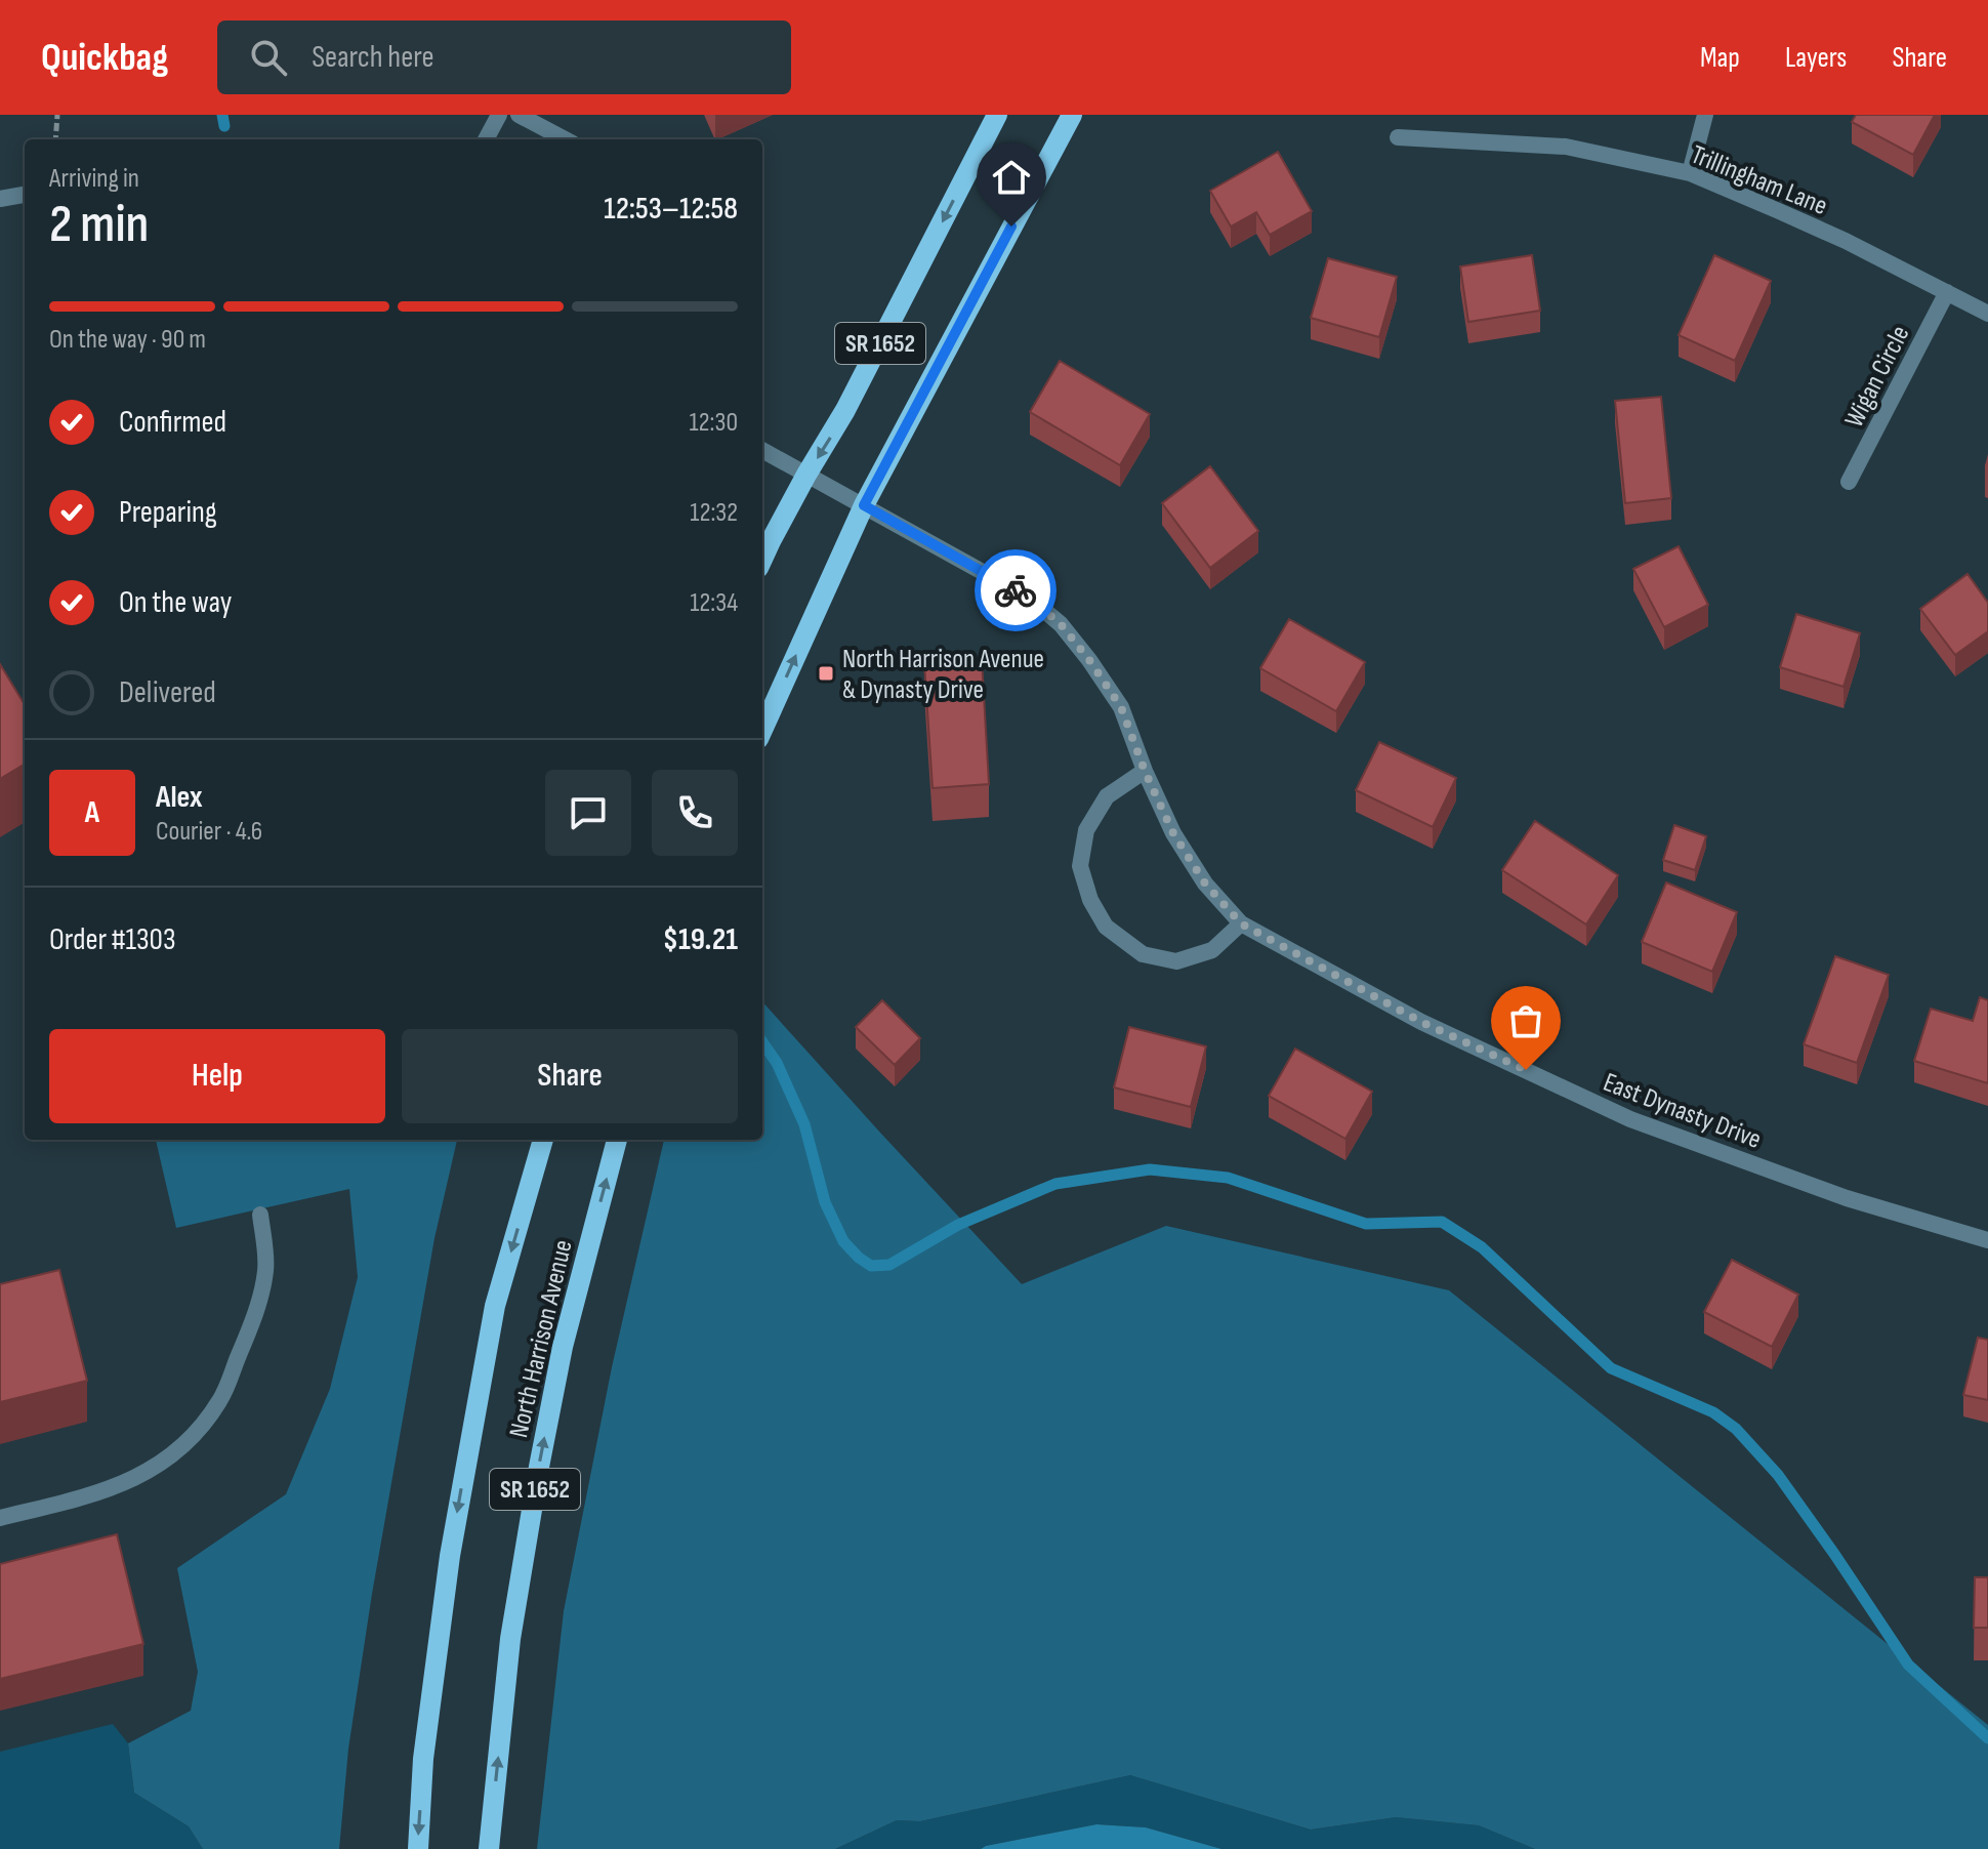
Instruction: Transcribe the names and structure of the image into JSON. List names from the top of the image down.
{
  "streets": {
    "main road": ["SR 1652", "North Harrison Avenue"],
    "street": ["Trillingham Lane", "Wigan Circle", "East Dynasty Drive"]
  },
  "crossings": [
    ["Trillingham Lane", "Wigan Circle"],
    ["SR 1652", "East Dynasty Drive"]
  ],
  "places": {
    "transit": ["North Harrison Avenue & Dynasty Drive"]
  },
  "page": {
    "header": "Quickbag",
    "search": "Search here",
    "nav": ["Map", "Layers", "Share"],
    "heading": ["2 min", "Arriving in", "12:53–12:58"],
    "panel": [
      "Alex",
      "Courier · 4.6",
      "Order #1303",
      "$19.21"
    ],
    "bar": "On the way · 90 m",
    "list": [
      ["Confirmed", "12:30"],
      ["Preparing", "12:32"],
      ["On the way", "12:34"],
      "Delivered"
    ],
    "round": "A",
    "buttons": ["Help", "Share"]
  }
}
